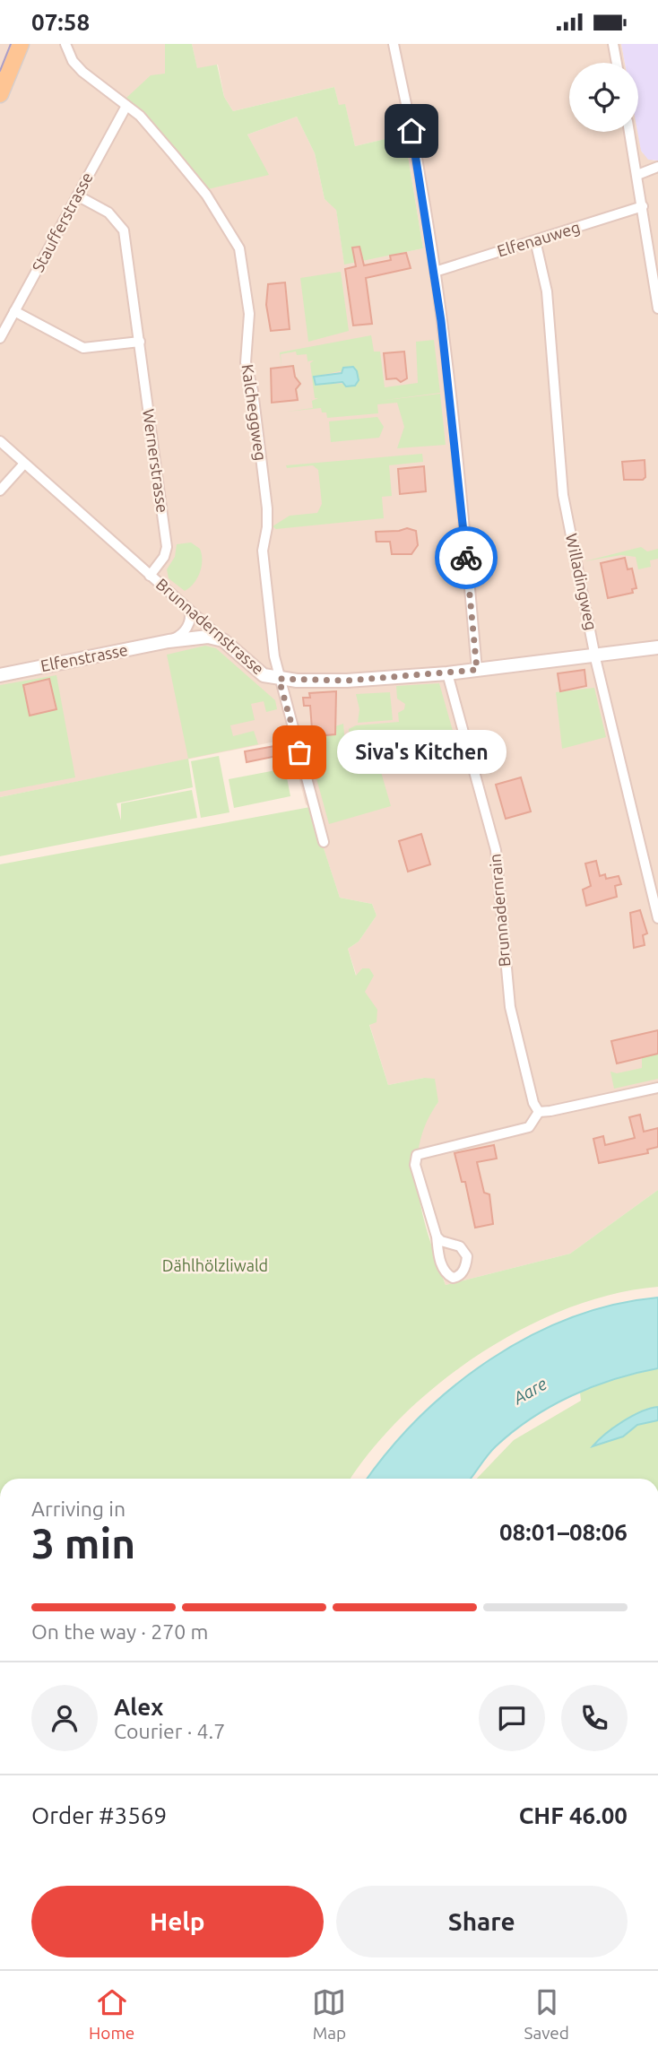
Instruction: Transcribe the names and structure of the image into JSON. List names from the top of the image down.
{
  "streets": {
    "street": [
      "Staufferstrasse",
      "Elfenauweg",
      "Kalcheggweg",
      "Wernerstrasse",
      "Willadingweg",
      "Brunnadernstrasse",
      "Elfenstrasse",
      "Brunnadernrain"
    ]
  },
  "crossings": [
    ["Staufferstrasse", "Kalcheggweg"],
    ["Staufferstrasse", "Wernerstrasse"],
    ["Elfenauweg", "Willadingweg"],
    ["Kalcheggweg", "Brunnadernstrasse"],
    ["Wernerstrasse", "Brunnadernstrasse"],
    ["Willadingweg", "Brunnadernstrasse"],
    ["Brunnadernstrasse", "Elfenstrasse"],
    ["Brunnadernstrasse", "Brunnadernrain"]
  ],
  "water": ["Aare"],
  "parks": ["Dählhölzliwald"],
  "places": ["Siva's Kitchen"],
  "page": {
    "status": "07:58",
    "bubble": "Siva's Kitchen",
    "heading": ["3 min", "Arriving in", "08:01–08:06"],
    "panel": [
      "Alex",
      "Courier · 4.7",
      "Order #3569",
      "CHF 46.00"
    ],
    "bar": "On the way · 270 m",
    "buttons": ["Help", "Share"],
    "tabs": ["Home", "Map", "Saved"]
  }
}
